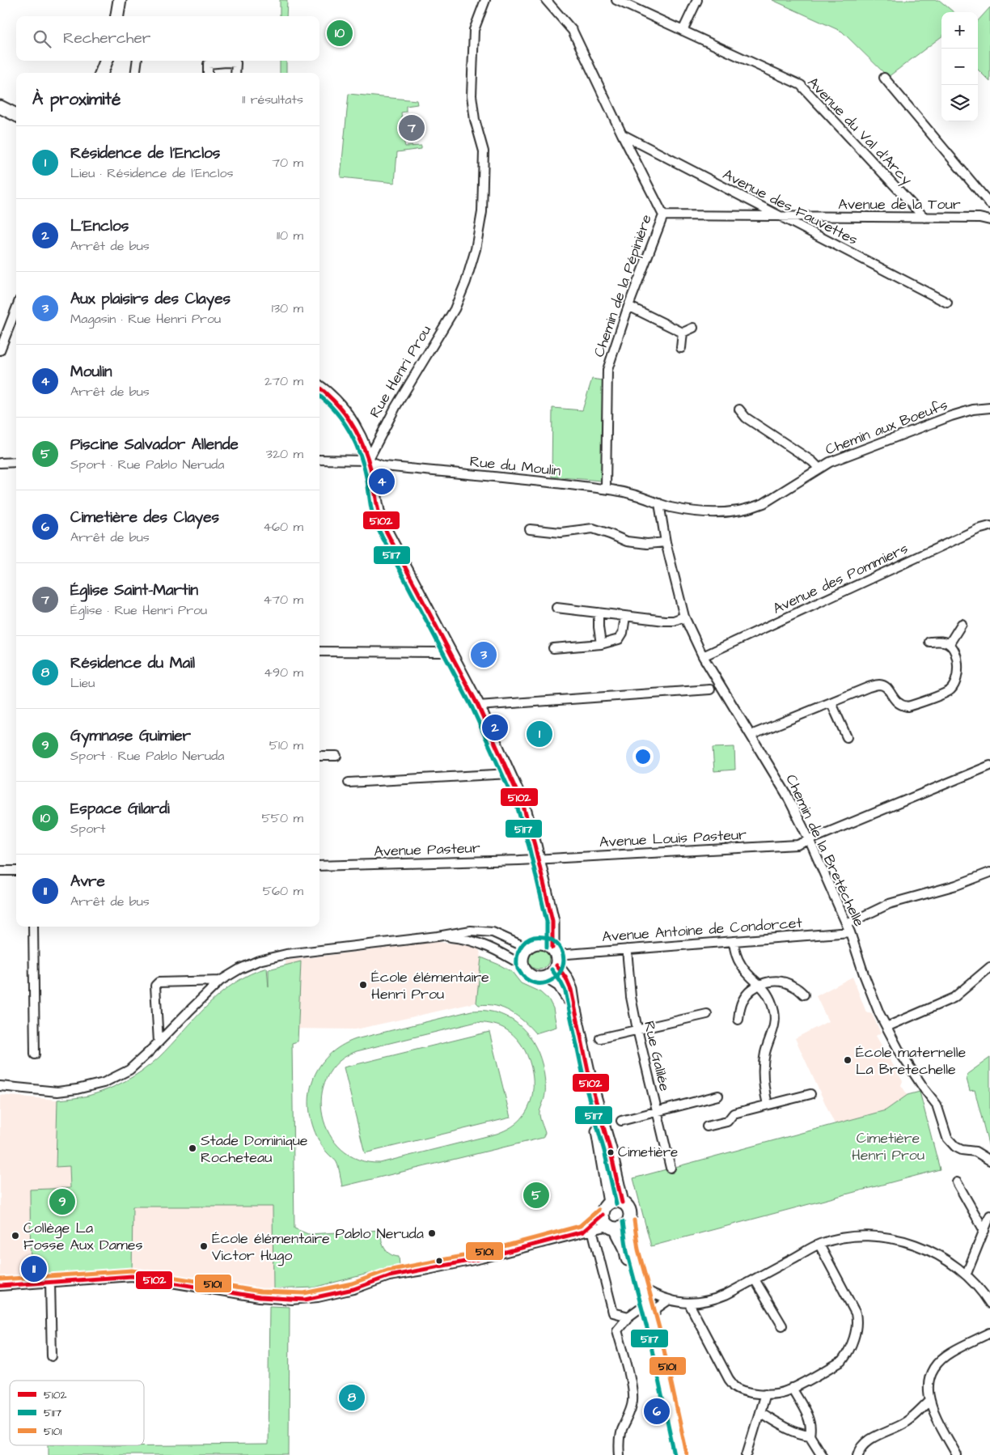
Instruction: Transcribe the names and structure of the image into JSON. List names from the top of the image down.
{
  "streets": {
    "street": [
      "Avenue du Val d'Arcy",
      "Avenue de la Tour",
      "Avenue des Fauvettes",
      "Chemin de la Pépinière",
      "Rue Henri Prou",
      "Chemin aux Boeufs",
      "Rue du Moulin",
      "Avenue des Pommiers",
      "Avenue Louis Pasteur",
      "Avenue Pasteur",
      "Chemin de la Bretéchelle",
      "Avenue Antoine de Condorcet",
      "Rue Galilée"
    ]
  },
  "crossings": [
    ["Avenue du Val d'Arcy", "Avenue de la Tour"],
    ["Avenue de la Tour", "Avenue des Fauvettes"],
    ["Avenue de la Tour", "Chemin de la Pépinière"],
    ["Avenue des Fauvettes", "Chemin de la Pépinière"],
    ["Chemin de la Pépinière", "Rue du Moulin"],
    ["Rue Henri Prou", "Rue du Moulin"],
    ["Chemin aux Boeufs", "Rue du Moulin"],
    ["Chemin aux Boeufs", "Chemin de la Bretéchelle"],
    ["Rue du Moulin", "Chemin de la Bretéchelle"],
    ["Avenue des Pommiers", "Chemin de la Bretéchelle"],
    ["Avenue Louis Pasteur", "Avenue Pasteur"],
    ["Avenue Louis Pasteur", "Chemin de la Bretéchelle"],
    ["Chemin de la Bretéchelle", "Avenue Antoine de Condorcet"],
    ["Avenue Antoine de Condorcet", "Rue Galilée"]
  ],
  "parks": ["Cimetière Henri Prou"],
  "places": [
    "École élémentaire Henri Prou",
    "École maternelle La Bretechelle",
    "Stade Dominique Rocheteau",
    "Cimetière",
    "Pablo Neruda",
    "Collège La Fosse Aux Dames",
    "École élémentaire Victor Hugo"
  ],
  "lines": ["transit line 5102", "transit line 5117", "transit line 5101"],
  "legend": ["5102", "5117", "5101"],
  "page": {
    "map_buttons": ["+", "−"],
    "search": "Rechercher",
    "pins": [
      "10",
      "7",
      "4",
      "3",
      "2",
      "1",
      "5",
      "9",
      "11",
      "8",
      "6"
    ],
    "heading": ["À proximité", "11 résultats"],
    "list": [
      {
        "mark": "1",
        "name": "Résidence de l'Enclos",
        "note": "Lieu · Résidence de l'Enclos",
        "value": "70 m"
      },
      {
        "mark": "2",
        "name": "L'Enclos",
        "note": "Arrêt de bus",
        "value": "110 m"
      },
      {
        "mark": "3",
        "name": "Aux plaisirs des Clayes",
        "note": "Magasin · Rue Henri Prou",
        "value": "130 m"
      },
      {
        "mark": "4",
        "name": "Moulin",
        "note": "Arrêt de bus",
        "value": "270 m"
      },
      {
        "mark": "5",
        "name": "Piscine Salvador Allende",
        "note": "Sport · Rue Pablo Neruda",
        "value": "320 m"
      },
      {
        "mark": "6",
        "name": "Cimetière des Clayes",
        "note": "Arrêt de bus",
        "value": "460 m"
      },
      {
        "mark": "7",
        "name": "Église Saint-Martin",
        "note": "Église · Rue Henri Prou",
        "value": "470 m"
      },
      {
        "mark": "8",
        "name": "Résidence du Mail",
        "note": "Lieu",
        "value": "490 m"
      },
      {
        "mark": "9",
        "name": "Gymnase Guimier",
        "note": "Sport · Rue Pablo Neruda",
        "value": "510 m"
      },
      {
        "mark": "10",
        "name": "Espace Gilardi",
        "note": "Sport",
        "value": "550 m"
      },
      {
        "mark": "11",
        "name": "Avre",
        "note": "Arrêt de bus",
        "value": "560 m"
      }
    ]
  }
}
